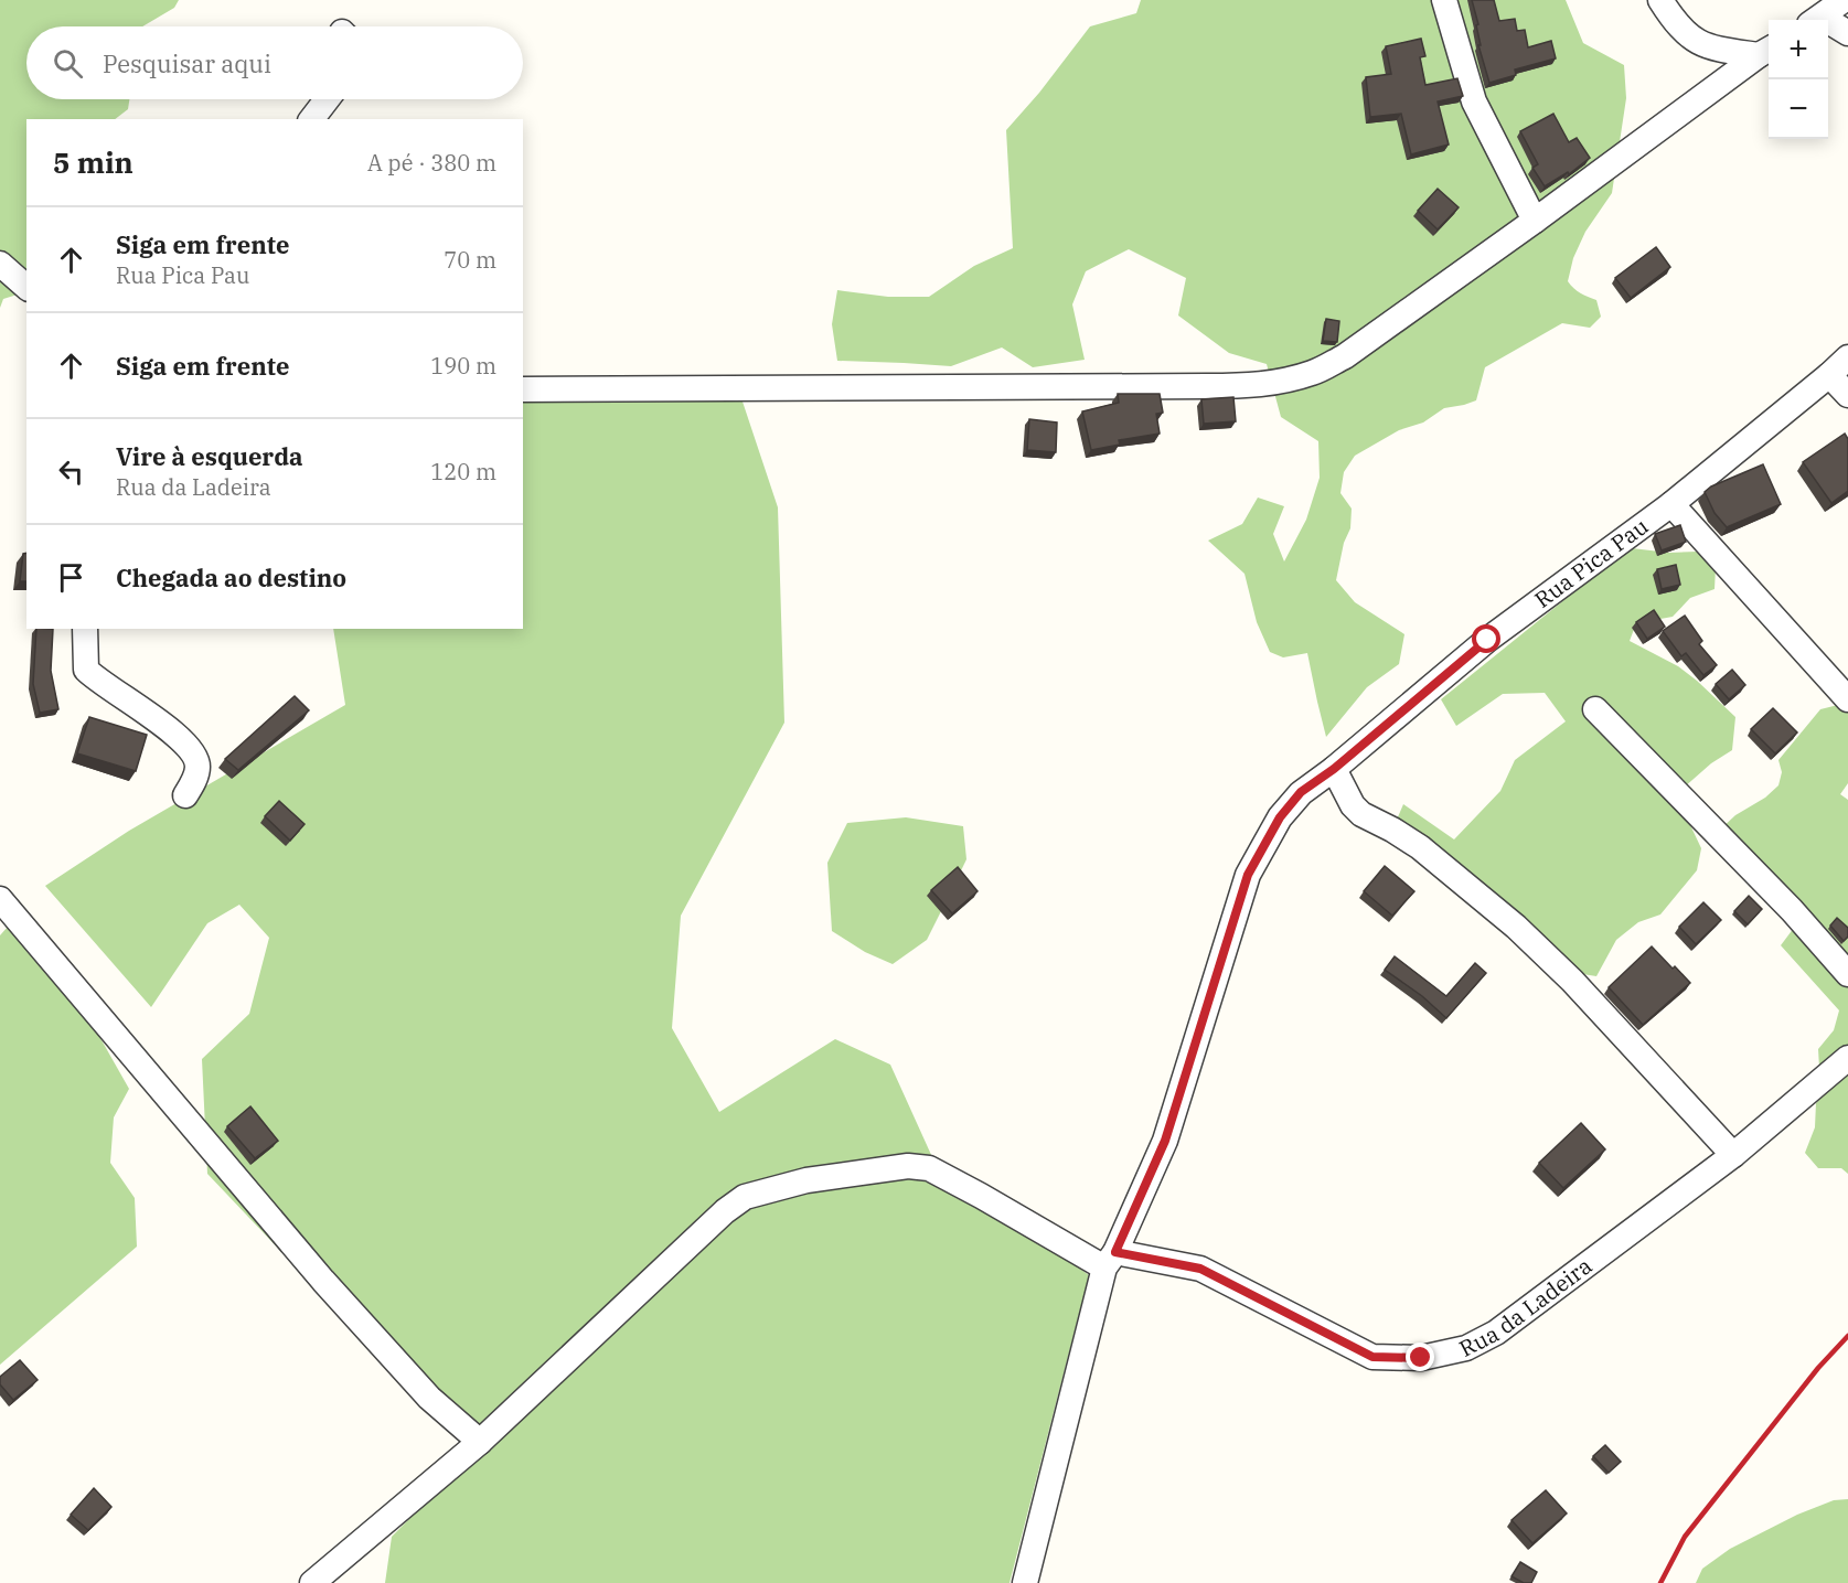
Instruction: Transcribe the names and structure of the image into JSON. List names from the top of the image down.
{
  "streets": {
    "street": ["Rua Pica Pau", "Rua da Ladeira"]
  },
  "crossings": [
    ["Rua Pica Pau", "Rua da Ladeira"]
  ],
  "page": {
    "map_buttons": ["+", "−"],
    "search": "Pesquisar aqui",
    "heading": ["5 min", "A pé · 380 m"],
    "list": [
      ["Siga em frente", "Rua Pica Pau", "70 m"],
      ["Siga em frente", "190 m"],
      ["Vire à esquerda", "Rua da Ladeira", "120 m"],
      "Chegada ao destino"
    ]
  }
}
